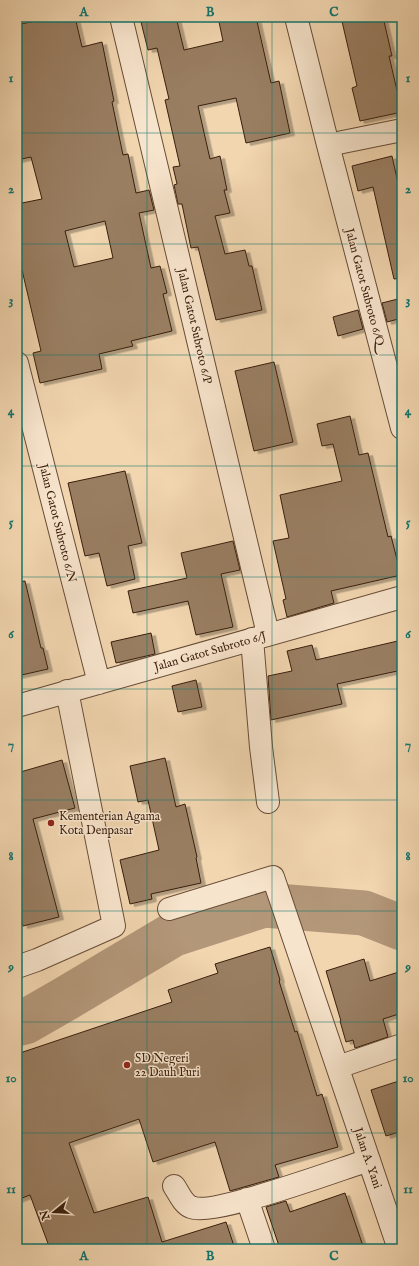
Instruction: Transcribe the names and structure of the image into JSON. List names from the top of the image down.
{
  "streets": {
    "street": [
      "Jalan Gatot Subroto 6/Q",
      "Jalan Gatot Subroto 6/P",
      "Jalan Gatot Subroto 6/N",
      "Jalan Gatot Subroto 6/J",
      "Jalan A. Yani"
    ]
  },
  "crossings": [
    ["Jalan Gatot Subroto 6/P", "Jalan Gatot Subroto 6/J"],
    ["Jalan Gatot Subroto 6/N", "Jalan Gatot Subroto 6/J"]
  ],
  "places": ["Kementerian Agama Kota Denpasar", "SD Negeri 22 Dauh Puri"],
  "north": "left",
  "grid": {
    "columns": ["A", "B", "C"],
    "rows": [
      "1",
      "2",
      "3",
      "4",
      "5",
      "6",
      "7",
      "8",
      "9",
      "10",
      "11"
    ]
  }
}
